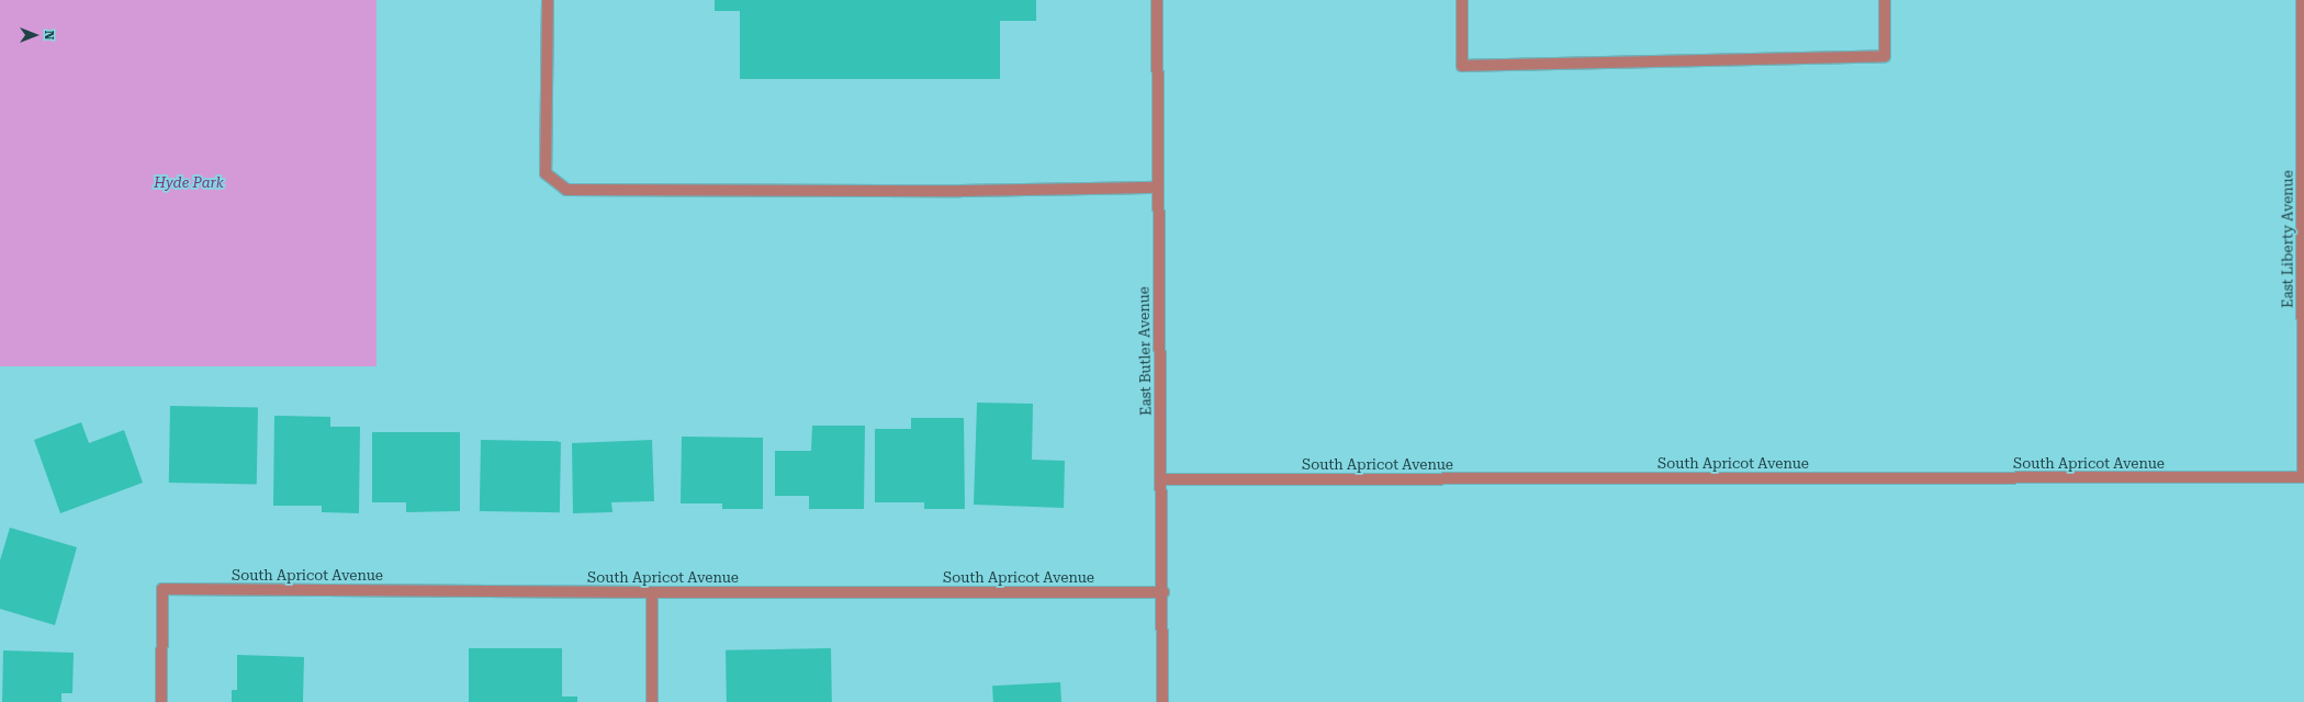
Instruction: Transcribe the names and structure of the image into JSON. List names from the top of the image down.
{
  "streets": {
    "street": ["East Liberty Avenue", "East Butler Avenue", "South Apricot Avenue"]
  },
  "crossings": [
    ["East Liberty Avenue", "South Apricot Avenue"],
    ["East Butler Avenue", "South Apricot Avenue"]
  ],
  "parks": ["Hyde Park"],
  "north": "right"
}
